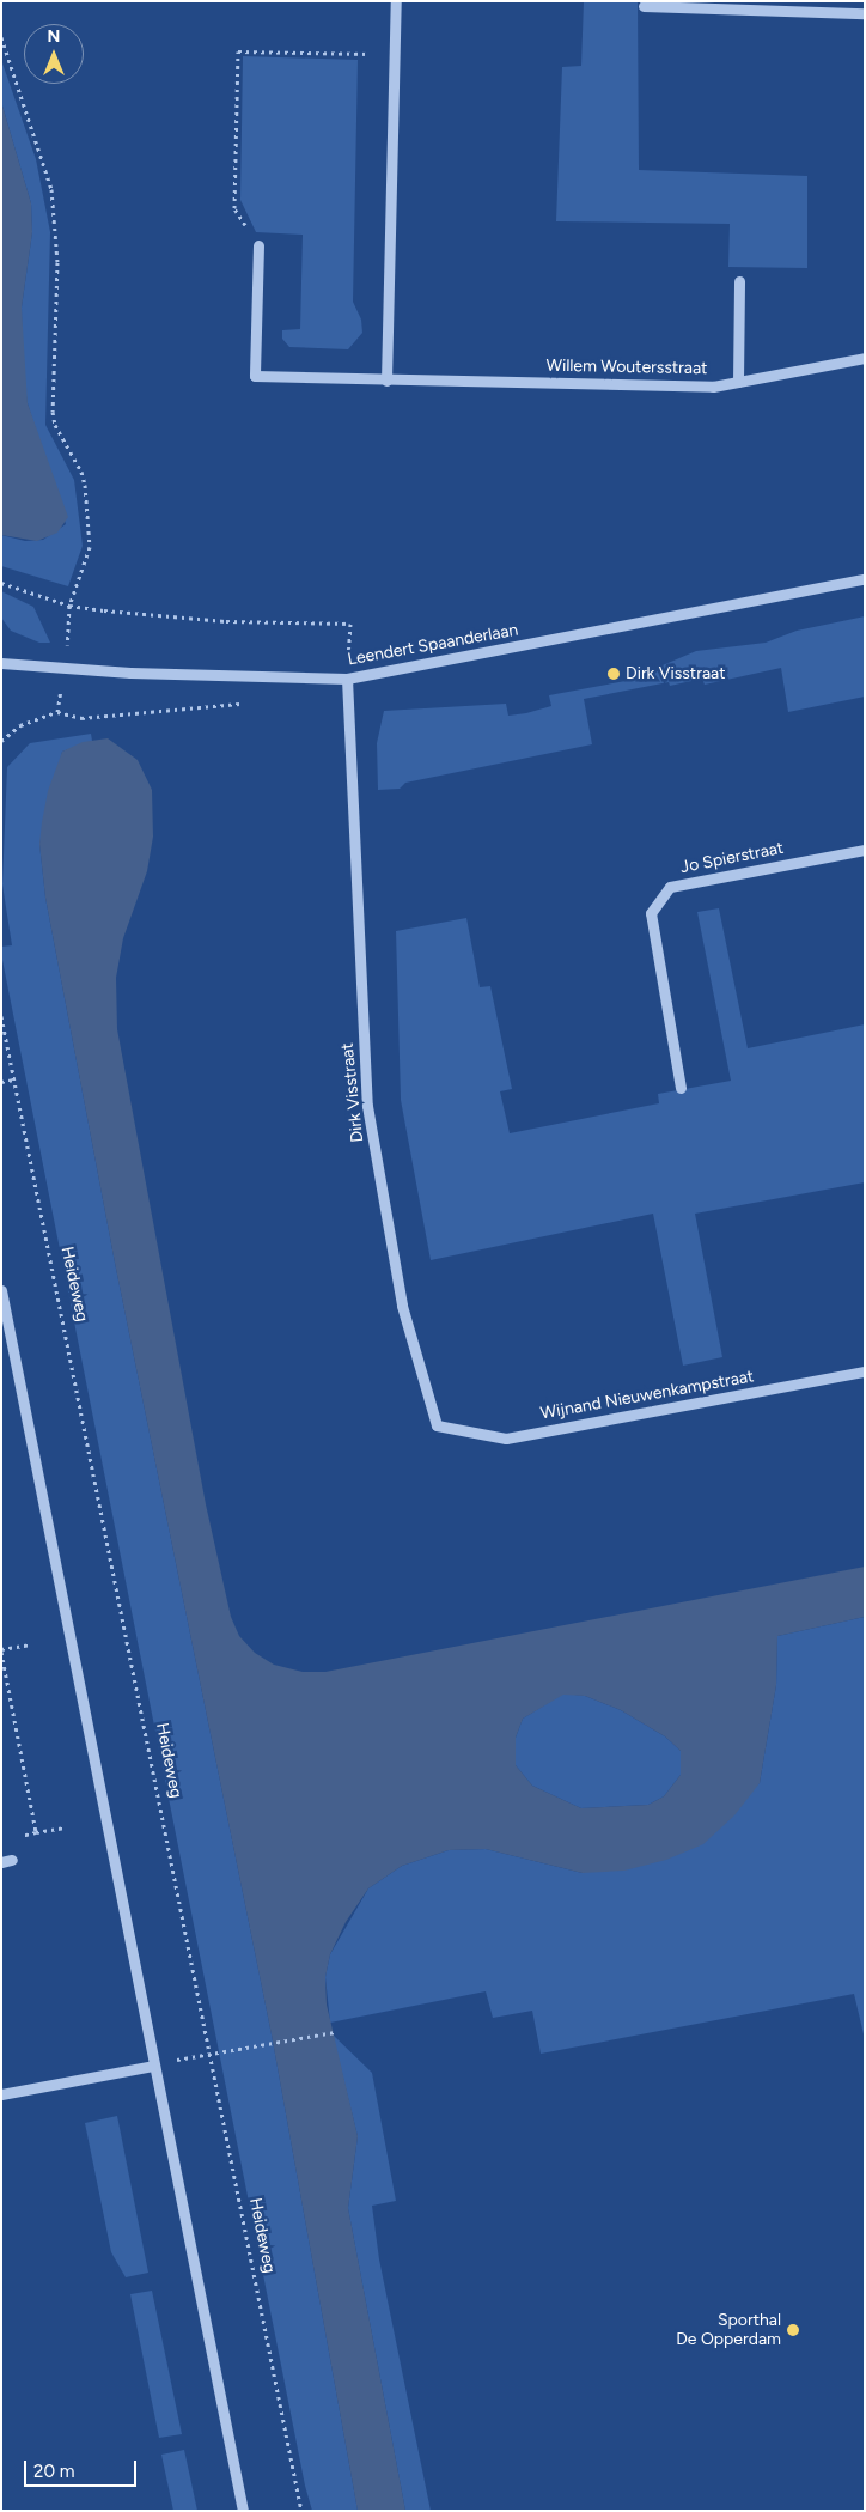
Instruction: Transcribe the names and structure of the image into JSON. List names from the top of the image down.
{
  "streets": {
    "street": [
      "Willem Woutersstraat",
      "Leendert Spaanderlaan",
      "Jo Spierstraat",
      "Dirk Visstraat",
      "Wijnand Nieuwenkampstraat"
    ],
    "path": ["Heideweg"]
  },
  "crossings": [
    ["Leendert Spaanderlaan", "Dirk Visstraat"],
    ["Dirk Visstraat", "Wijnand Nieuwenkampstraat"]
  ],
  "places": ["Dirk Visstraat", "Sporthal De Opperdam"],
  "scale_bar": "20 m",
  "north": "top"
}
